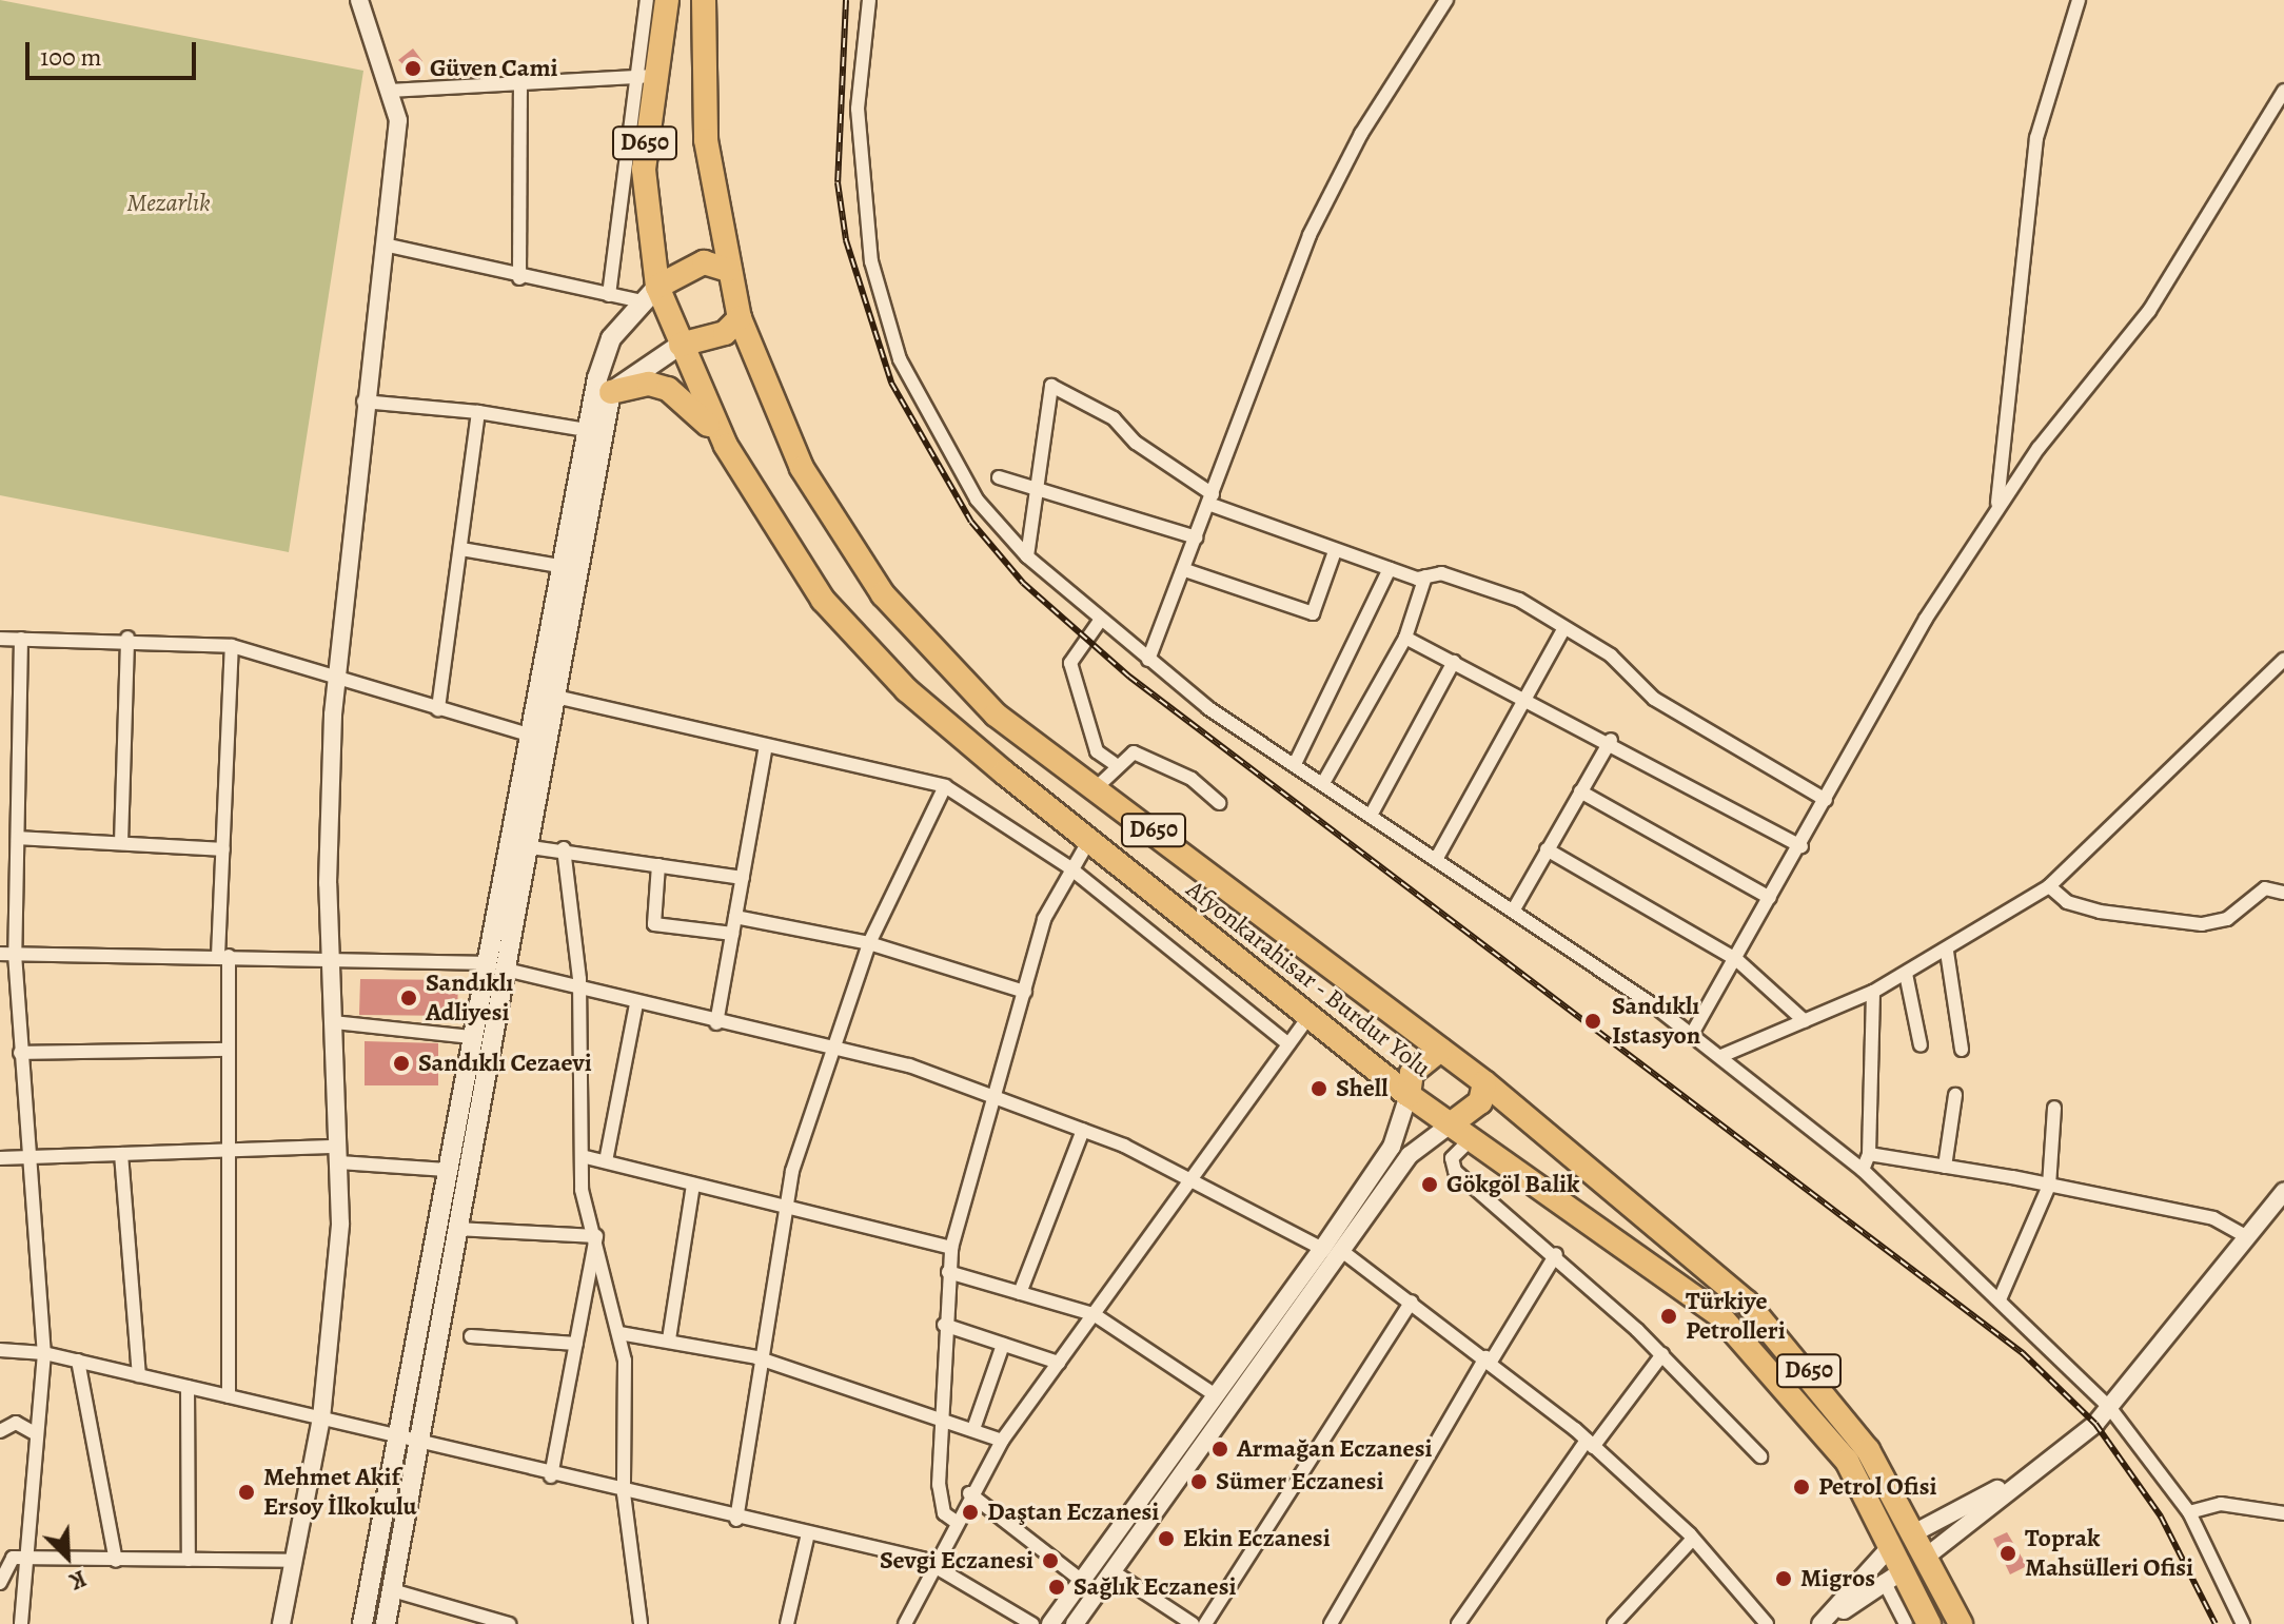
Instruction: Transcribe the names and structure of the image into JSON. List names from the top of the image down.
{
  "streets": {
    "highway": ["D650", "Afyonkarahisar - Burdur Yolu"]
  },
  "parks": ["Mezarlık"],
  "places": [
    "Güven Cami",
    "Sandıklı Adliyesi",
    "Sandıklı Istasyon",
    "Sandıklı Cezaevi",
    "Shell",
    "Gökgöl Balik",
    "Türkiye Petrolleri",
    "Armağan Eczanesi",
    "Sümer Eczanesi",
    "Petrol Ofisi",
    "Mehmet Akif Ersoy İlkokulu",
    "Daştan Eczanesi",
    "Ekin Eczanesi",
    "Toprak Mahsülleri Ofisi",
    "Sevgi Eczanesi",
    "Migros",
    "Sağlık Eczanesi"
  ],
  "scale_bar": "100 m",
  "north": "bottom right"
}
